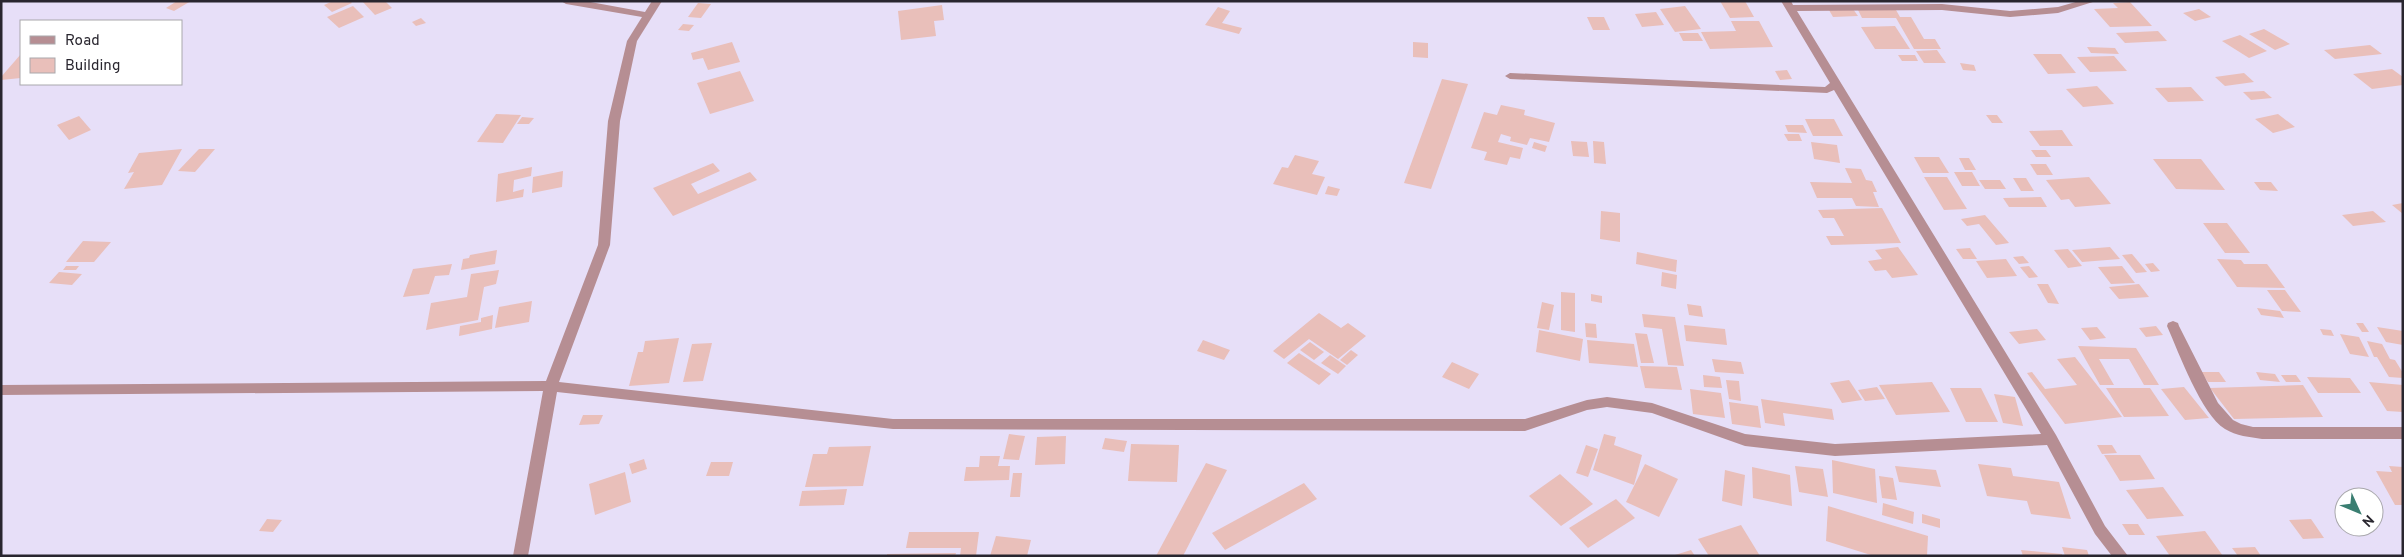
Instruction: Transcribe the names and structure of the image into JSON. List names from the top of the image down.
{
  "legend": ["Road", "Building"],
  "north": "bottom right"
}
